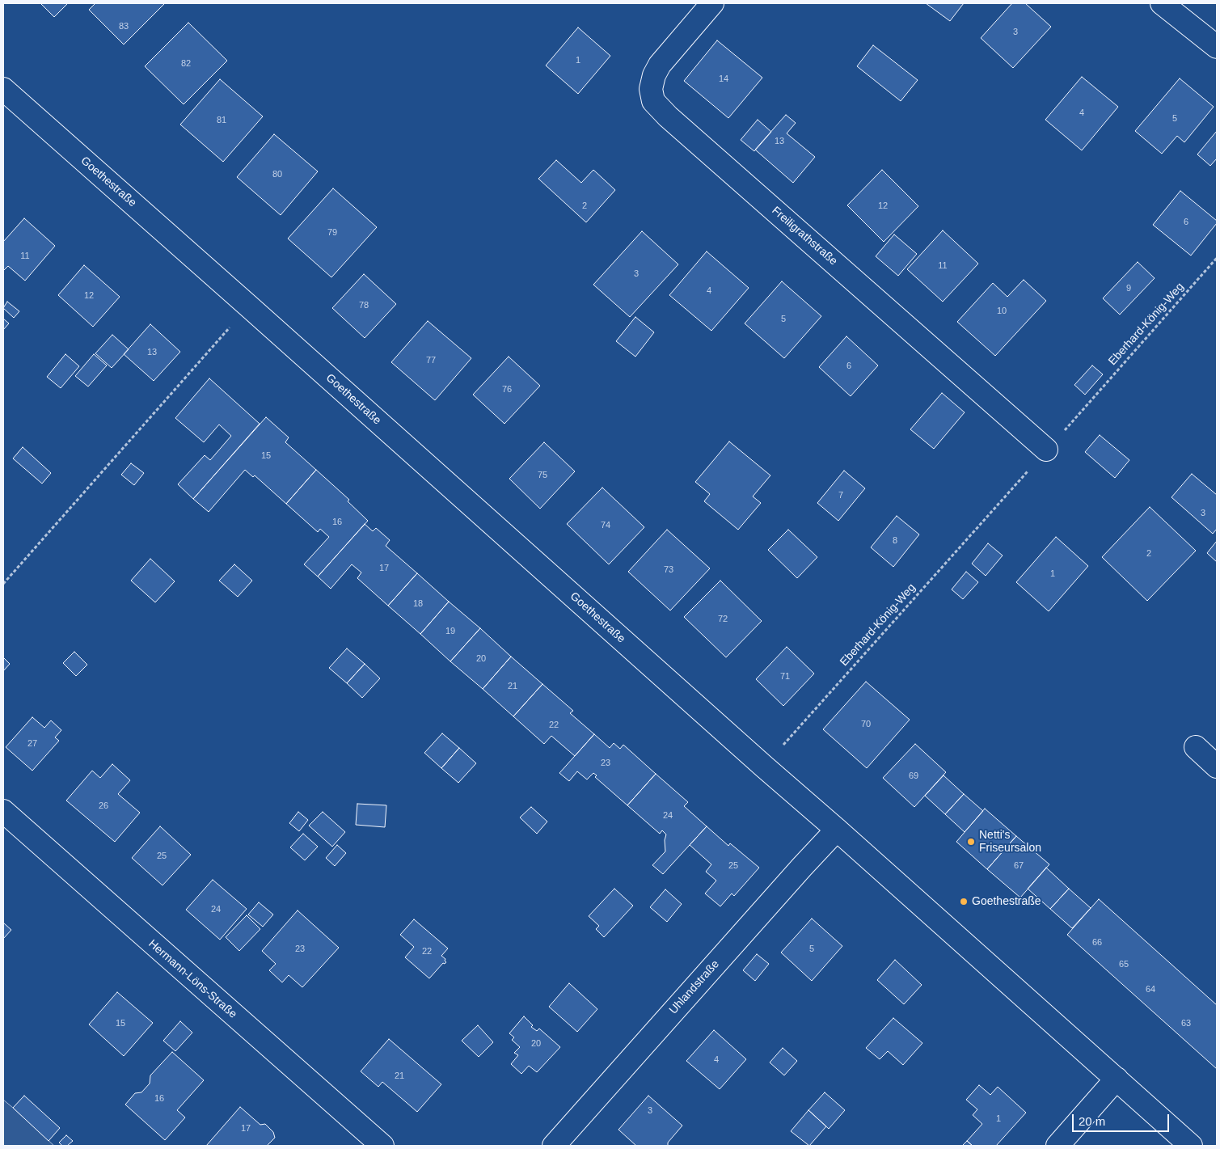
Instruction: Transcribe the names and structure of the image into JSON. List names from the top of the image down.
{
  "streets": {
    "street": [
      "Goethestraße",
      "Freiligrathstraße",
      "Hermann-Löns-Straße",
      "Uhlandstraße"
    ],
    "path": ["Eberhard-König-Weg"]
  },
  "crossings": [
    ["Goethestraße", "Eberhard-König-Weg"],
    ["Goethestraße", "Uhlandstraße"]
  ],
  "places": ["Netti's Friseursalon", "Goethestraße"],
  "house_numbers": [
    "83",
    "3",
    "1",
    "82",
    "14",
    "4",
    "5",
    "81",
    "13",
    "80",
    "2",
    "12",
    "6",
    "79",
    "11",
    "11",
    "3",
    "9",
    "4",
    "12",
    "78",
    "10",
    "5",
    "13",
    "77",
    "6",
    "76",
    "15",
    "75",
    "7",
    "3",
    "16",
    "74",
    "8",
    "2",
    "17",
    "73",
    "1",
    "18",
    "72",
    "19",
    "20",
    "71",
    "21",
    "70",
    "22",
    "27",
    "23",
    "69",
    "26",
    "24",
    "25",
    "25",
    "67",
    "24",
    "66",
    "23",
    "5",
    "22",
    "65",
    "64",
    "15",
    "63",
    "20",
    "4",
    "21",
    "16",
    "3",
    "1",
    "17"
  ],
  "scale_bar": "20 m"
}
